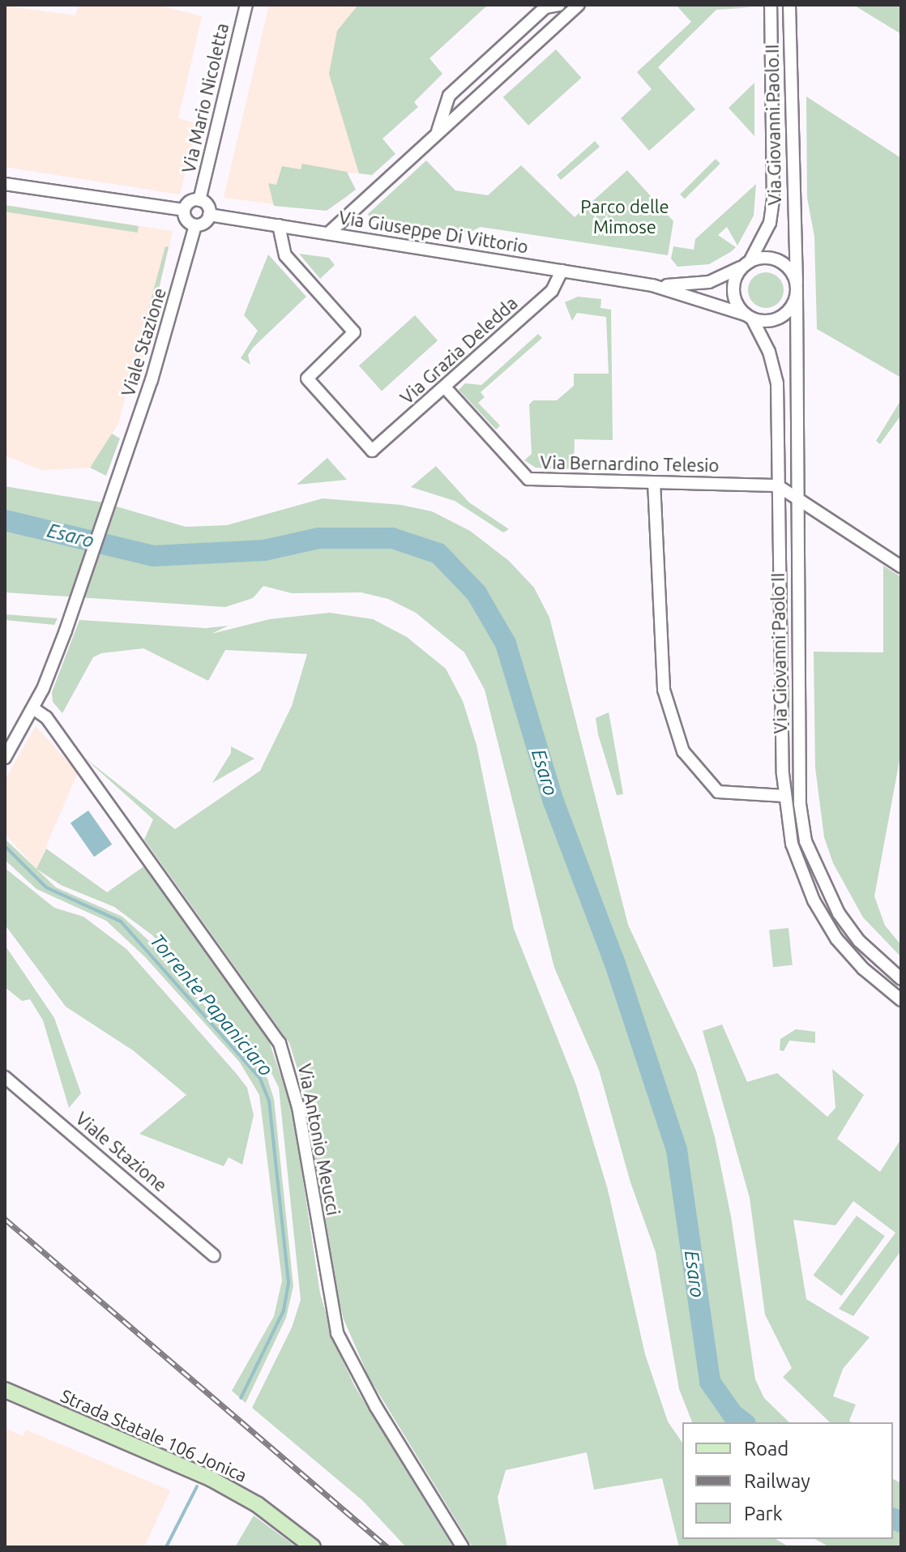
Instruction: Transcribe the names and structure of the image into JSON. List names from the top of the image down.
{
  "streets": {
    "main road": ["Strada Statale 106 Jonica"],
    "street": [
      "Via Mario Nicoletta",
      "Via Giovanni Paolo II",
      "Via Giuseppe Di Vittorio",
      "Viale Stazione",
      "Via Grazia Deledda",
      "Via Bernardino Telesio",
      "Via Antonio Meucci"
    ]
  },
  "crossings": [
    ["Via Mario Nicoletta", "Via Giuseppe Di Vittorio"],
    ["Via Mario Nicoletta", "Viale Stazione"],
    ["Via Giovanni Paolo II", "Via Bernardino Telesio"],
    ["Via Giuseppe Di Vittorio", "Viale Stazione"],
    ["Via Giuseppe Di Vittorio", "Via Grazia Deledda"],
    ["Viale Stazione", "Via Antonio Meucci"],
    ["Via Grazia Deledda", "Via Bernardino Telesio"]
  ],
  "water": ["Esaro", "Torrente Papaniciaro"],
  "parks": ["Parco delle Mimose"],
  "legend": ["Road", "Railway", "Park"]
}
